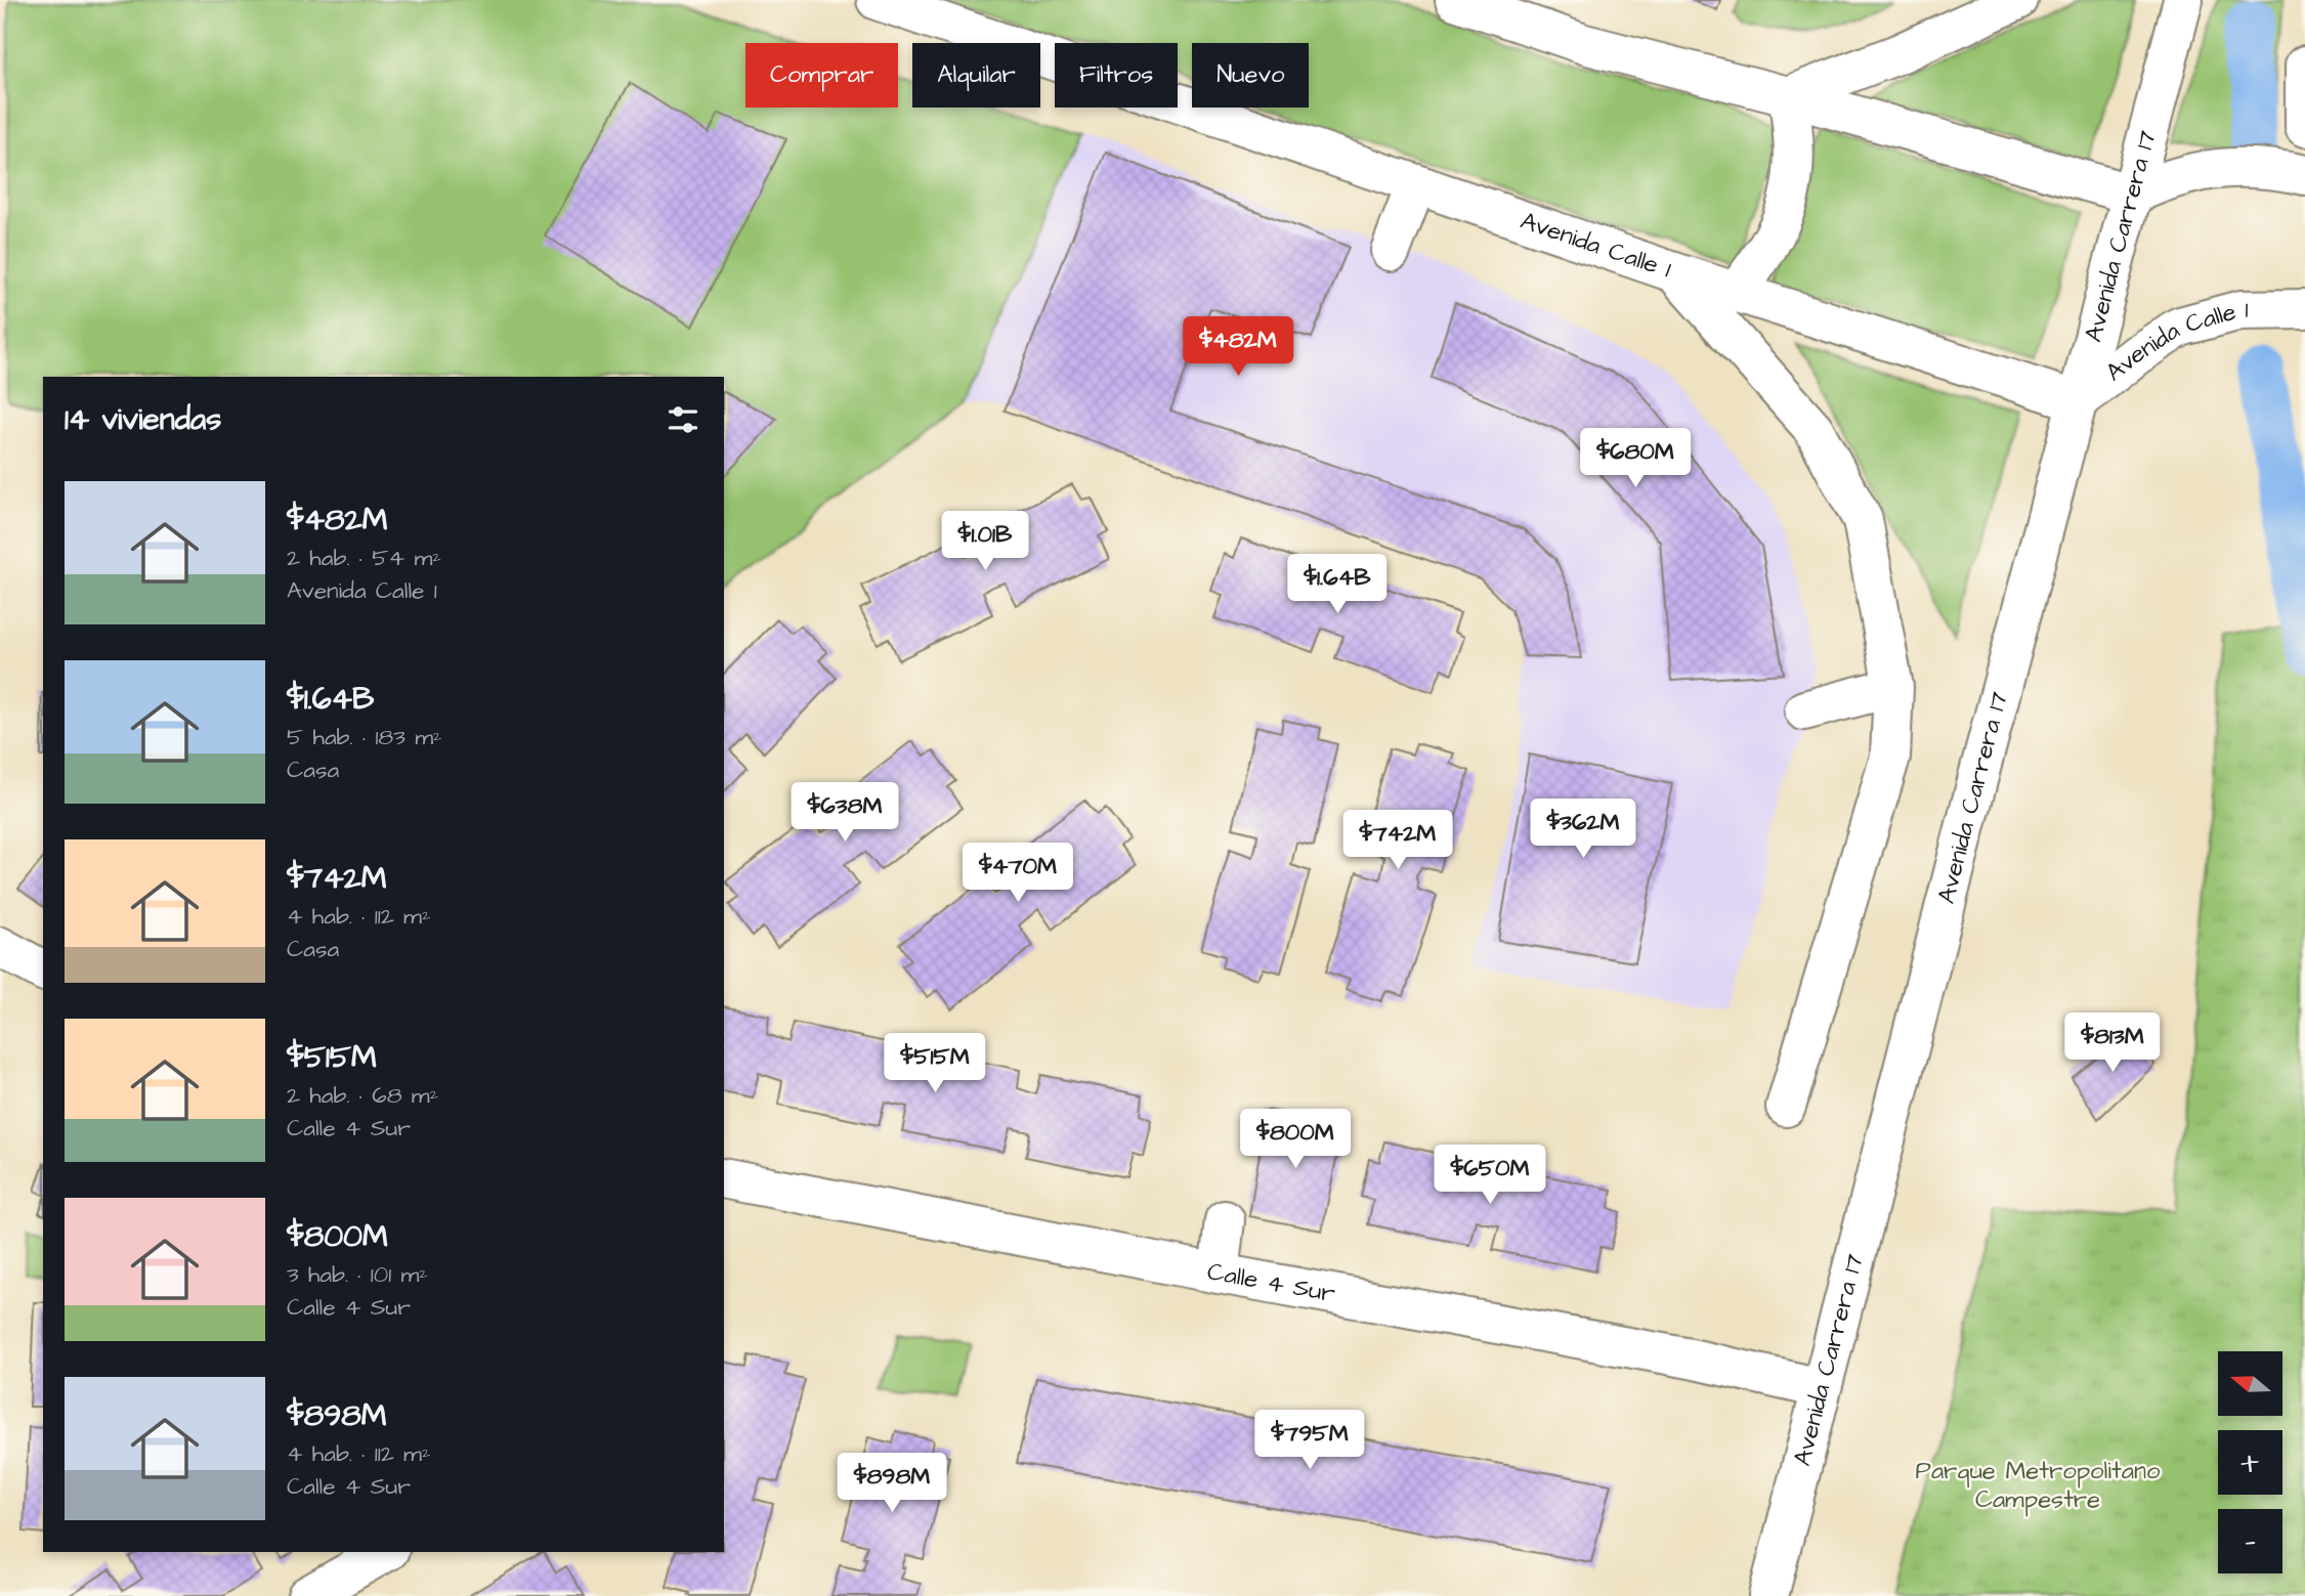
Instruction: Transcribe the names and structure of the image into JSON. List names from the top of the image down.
{
  "streets": {
    "main road": ["Avenida Carrera 17", "Avenida Calle 1", "Calle 4 Sur"]
  },
  "crossings": [
    ["Avenida Carrera 17", "Avenida Calle 1"],
    ["Avenida Carrera 17", "Calle 4 Sur"]
  ],
  "parks": ["Parque Metropolitano Campestre"],
  "north": "left",
  "page": {
    "chip": [
      "Comprar",
      "Alquilar",
      "Filtros",
      "Nuevo"
    ],
    "price": [
      "$482M",
      "$680M",
      "$1.01B",
      "$1.64B",
      "$638M",
      "$362M",
      "$742M",
      "$470M",
      "$813M",
      "$515M",
      "$800M",
      "$650M",
      "$795M",
      "$898M"
    ],
    "heading": "14 viviendas",
    "list": [
      {
        "name": "$482M",
        "note": "2 hab. · 54 m² · Avenida Calle 1"
      },
      {
        "name": "$1.64B",
        "note": "5 hab. · 183 m² · Casa"
      },
      {
        "name": "$742M",
        "note": "4 hab. · 112 m² · Casa"
      },
      {
        "name": "$515M",
        "note": "2 hab. · 68 m² · Calle 4 Sur"
      },
      {
        "name": "$800M",
        "note": "3 hab. · 101 m² · Calle 4 Sur"
      },
      {
        "name": "$898M",
        "note": "4 hab. · 112 m² · Calle 4 Sur"
      }
    ],
    "map_buttons": ["+", "−"]
  }
}
